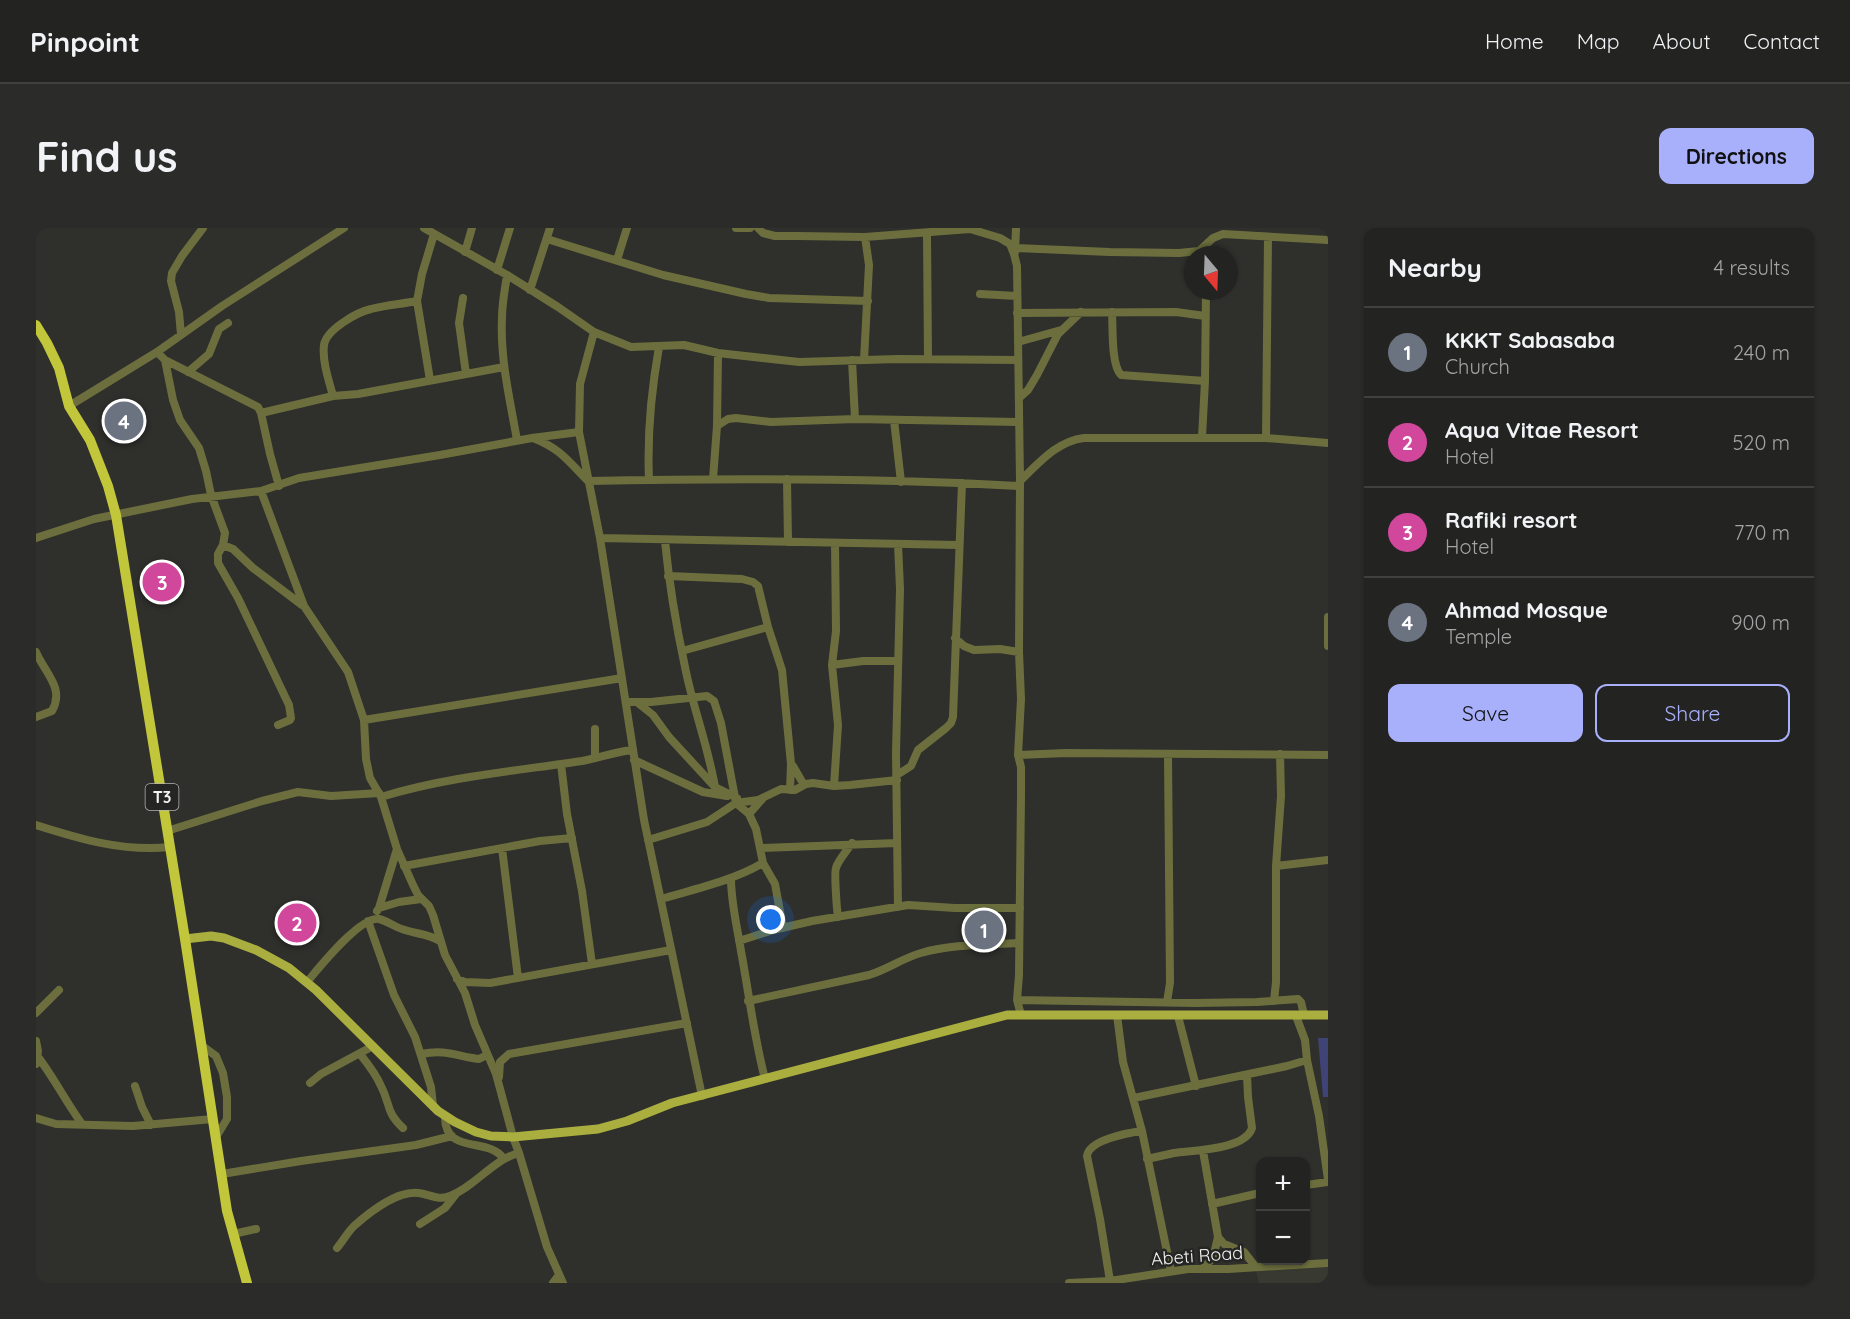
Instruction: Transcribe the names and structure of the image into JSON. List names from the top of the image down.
{
  "streets": {
    "highway": ["T3"],
    "street": ["Abeti Road"]
  },
  "north": "bottom",
  "page": {
    "header": "Pinpoint",
    "nav": [
      "Home",
      "Map",
      "About",
      "Contact"
    ],
    "buttons": [
      "Directions",
      ["Save", "Share"]
    ],
    "title": "Find us",
    "heading": ["Nearby", "4 results"],
    "list": [
      {
        "mark": "1",
        "name": "KKKT Sabasaba",
        "note": "Church",
        "value": "240 m"
      },
      {
        "mark": "2",
        "name": "Aqua Vitae Resort",
        "note": "Hotel",
        "value": "520 m"
      },
      {
        "mark": "3",
        "name": "Rafiki resort",
        "note": "Hotel",
        "value": "770 m"
      },
      {
        "mark": "4",
        "name": "Ahmad Mosque",
        "note": "Temple",
        "value": "900 m"
      }
    ],
    "pins": [
      "4",
      "3",
      "2",
      "1"
    ],
    "map_buttons": ["+", "−"]
  }
}
